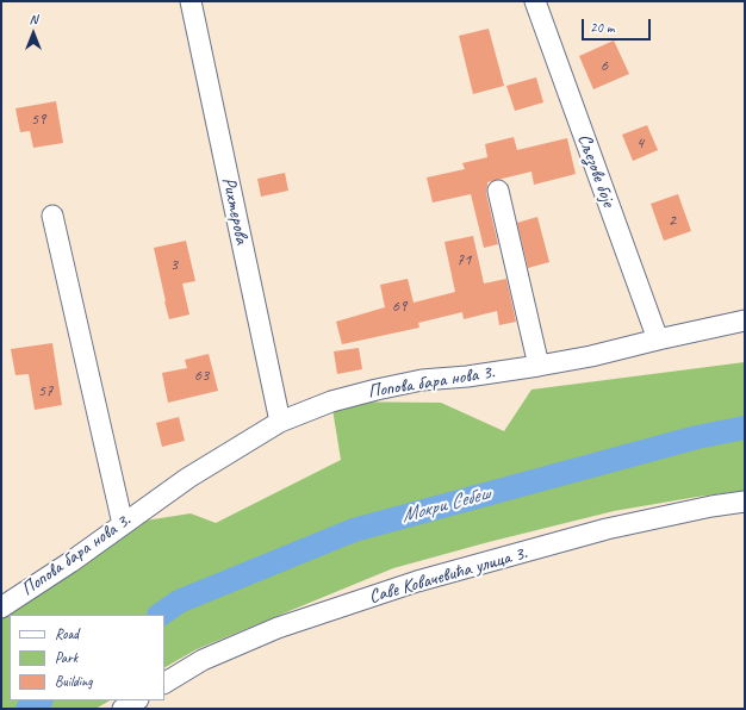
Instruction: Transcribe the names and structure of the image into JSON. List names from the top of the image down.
{
  "streets": {
    "street": [
      "Сљезове боје",
      "Рихтерова",
      "Попова бара нова 3.",
      "Саве Ковачевића улица 3."
    ]
  },
  "crossings": [
    ["Сљезове боје", "Попова бара нова 3."],
    ["Рихтерова", "Попова бара нова 3."]
  ],
  "water": ["Мокри Себеш"],
  "house_numbers": [
    "6",
    "59",
    "4",
    "2",
    "71",
    "3",
    "69",
    "63",
    "57"
  ],
  "legend": ["Road", "Park", "Building"],
  "scale_bar": "20 m",
  "north": "top"
}
